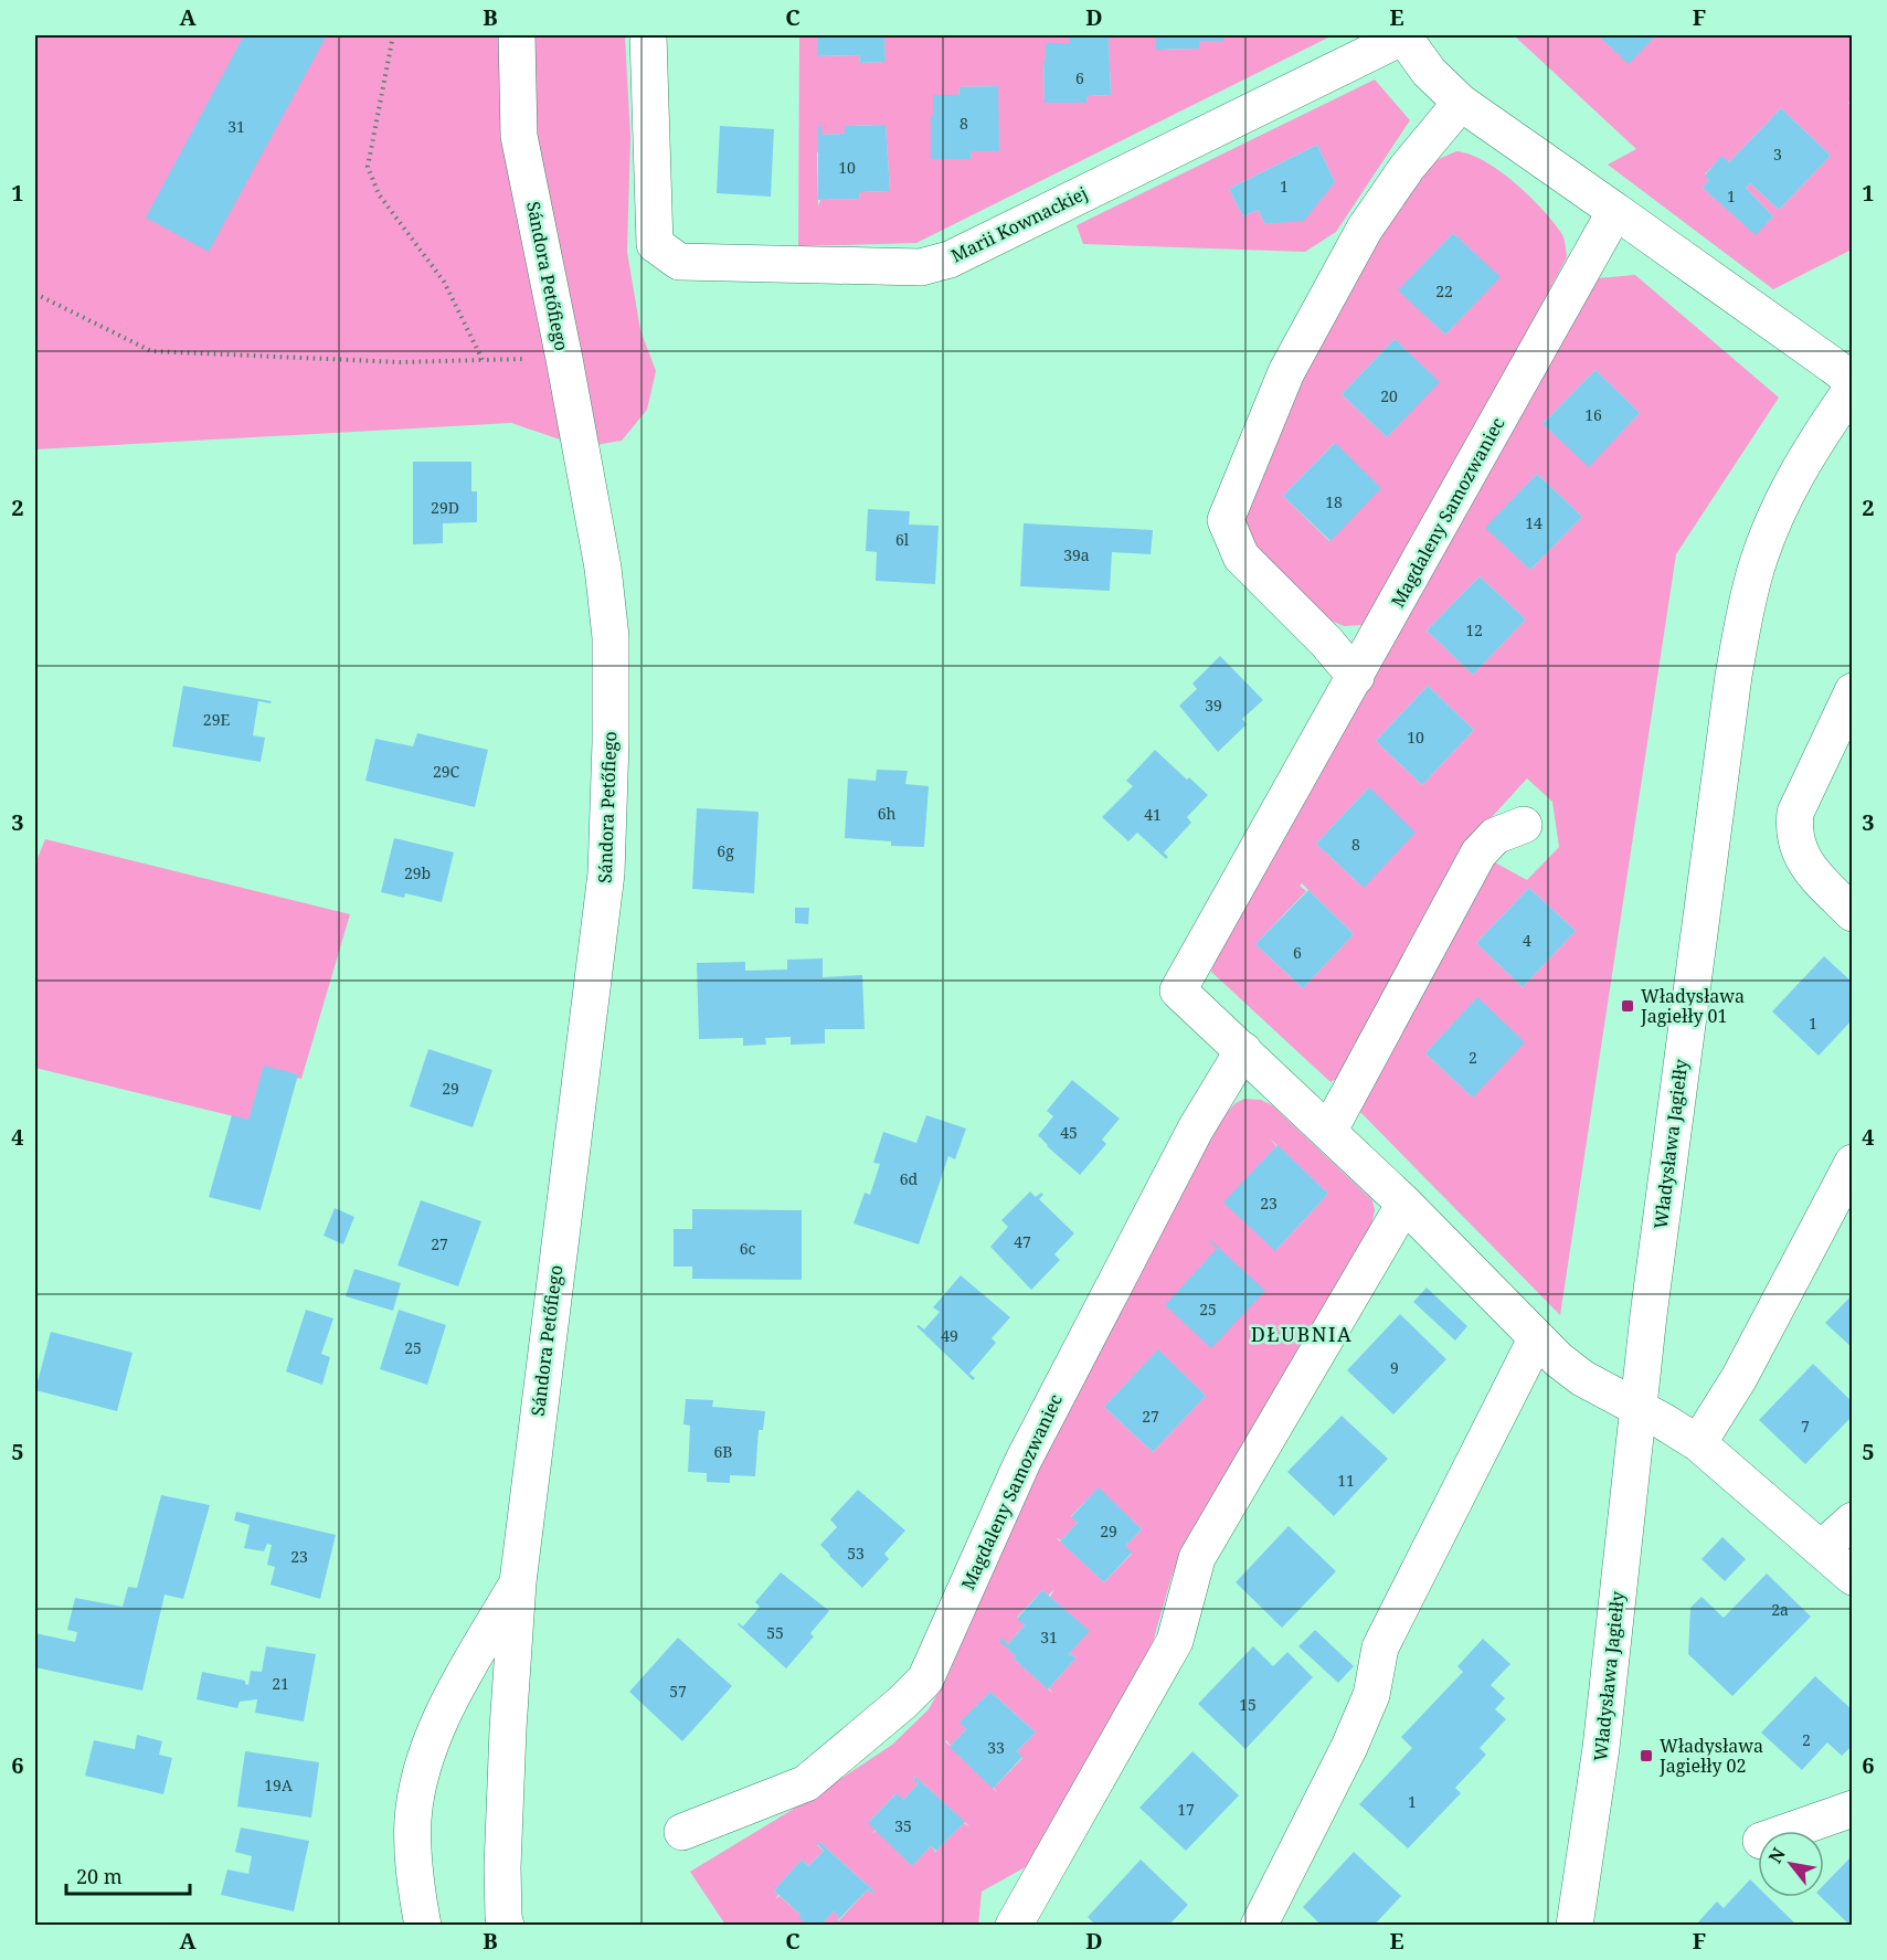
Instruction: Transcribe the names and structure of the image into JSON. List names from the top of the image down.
{
  "streets": {
    "street": [
      "Marii Kownackiej",
      "Sándora Petőfiego",
      "Magdaleny Samozwaniec",
      "Władysława Jagiełły"
    ]
  },
  "crossings": [
    ["Magdaleny Samozwaniec", "Władysława Jagiełły"]
  ],
  "districts": ["DŁUBNIA"],
  "places": {
    "transit": ["Władysława Jagiełły 01", "Władysława Jagiełły 02"]
  },
  "house_numbers": [
    "6",
    "8",
    "31",
    "3",
    "10",
    "1",
    "1",
    "22",
    "20",
    "16",
    "18",
    "29D",
    "14",
    "6l",
    "39a",
    "12",
    "39",
    "29E",
    "10",
    "29C",
    "6h",
    "41",
    "8",
    "6g",
    "29b",
    "4",
    "6",
    "1",
    "2",
    "29",
    "45",
    "6d",
    "23",
    "47",
    "27",
    "6c",
    "25",
    "49",
    "25",
    "9",
    "27",
    "7",
    "6B",
    "11",
    "29",
    "53",
    "23",
    "2a",
    "55",
    "31",
    "21",
    "57",
    "15",
    "2",
    "33",
    "19A",
    "1",
    "17",
    "35"
  ],
  "scale_bar": "20 m",
  "north": "top left",
  "grid": {
    "columns": [
      "A",
      "B",
      "C",
      "D",
      "E",
      "F"
    ],
    "rows": [
      "1",
      "2",
      "3",
      "4",
      "5",
      "6"
    ]
  }
}
